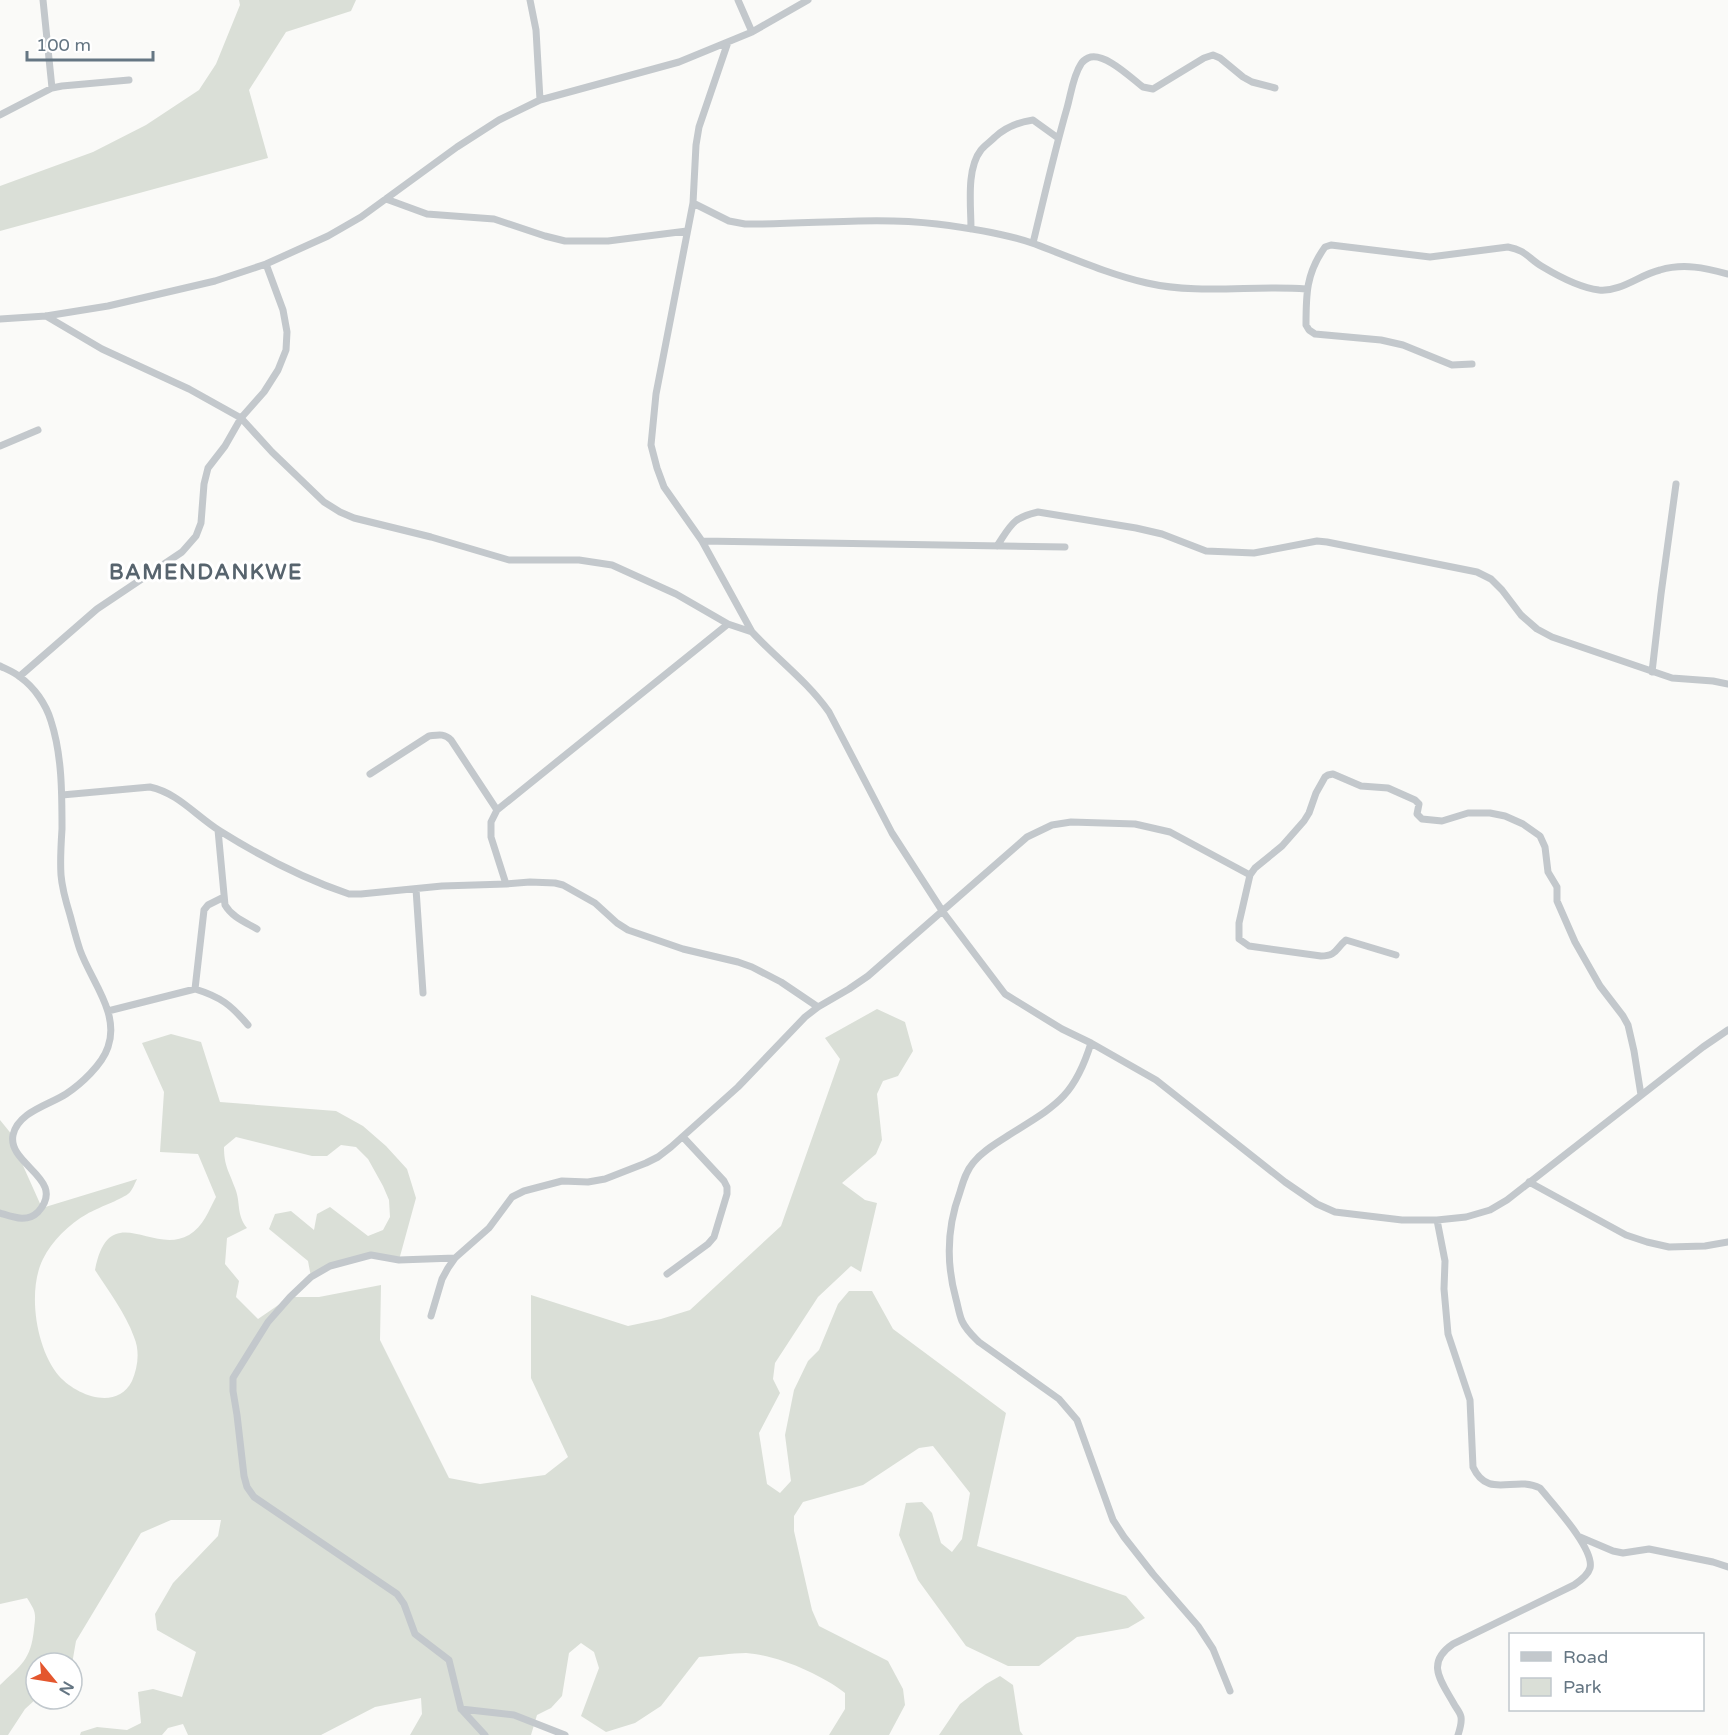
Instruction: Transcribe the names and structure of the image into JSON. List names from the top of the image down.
{
  "districts": ["BAMENDANKWE"],
  "legend": ["Road", "Park"],
  "scale_bar": "100 m",
  "north": "bottom right"
}
